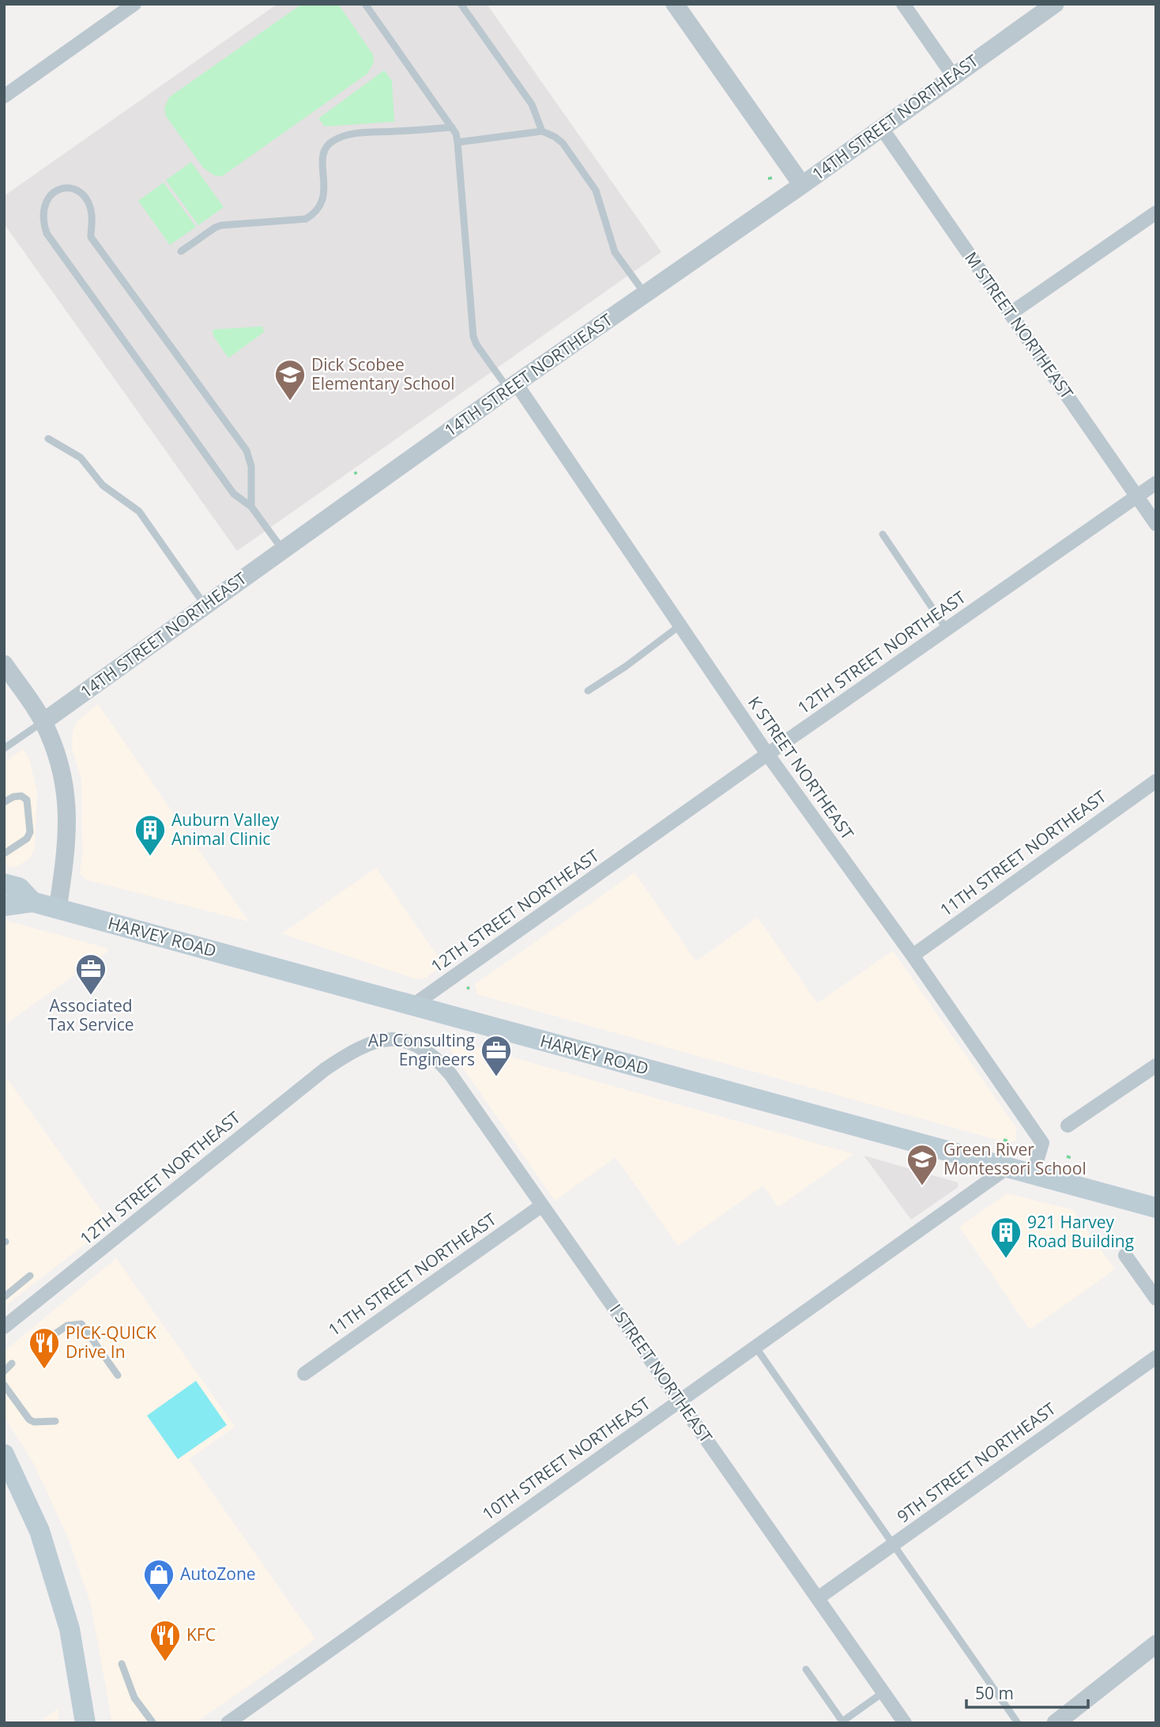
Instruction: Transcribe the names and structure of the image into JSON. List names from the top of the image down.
{
  "streets": {
    "main road": ["HARVEY ROAD"],
    "street": [
      "14TH STREET NORTHEAST",
      "M STREET NORTHEAST",
      "12TH STREET NORTHEAST",
      "K STREET NORTHEAST",
      "11TH STREET NORTHEAST",
      "I STREET NORTHEAST",
      "10TH STREET NORTHEAST",
      "9TH STREET NORTHEAST"
    ]
  },
  "crossings": [
    ["14TH STREET NORTHEAST", "M STREET NORTHEAST"],
    ["14TH STREET NORTHEAST", "K STREET NORTHEAST"],
    ["M STREET NORTHEAST", "12TH STREET NORTHEAST"],
    ["12TH STREET NORTHEAST", "K STREET NORTHEAST"],
    ["12TH STREET NORTHEAST", "HARVEY ROAD"],
    ["12TH STREET NORTHEAST", "I STREET NORTHEAST"],
    ["K STREET NORTHEAST", "11TH STREET NORTHEAST"],
    ["K STREET NORTHEAST", "HARVEY ROAD"],
    ["11TH STREET NORTHEAST", "I STREET NORTHEAST"],
    ["HARVEY ROAD", "10TH STREET NORTHEAST"],
    ["I STREET NORTHEAST", "10TH STREET NORTHEAST"],
    ["I STREET NORTHEAST", "9TH STREET NORTHEAST"]
  ],
  "places": {
    "school or university": ["Dick Scobee Elementary School", "Green River Montessori School"],
    "building": ["Auburn Valley Animal Clinic", "921 Harvey Road Building"],
    "office": ["Associated Tax Service", "AP Consulting Engineers"],
    "restaurant": ["PICK-QUICK Drive In", "KFC"],
    "shop": ["AutoZone"]
  },
  "scale_bar": "50 m"
}
